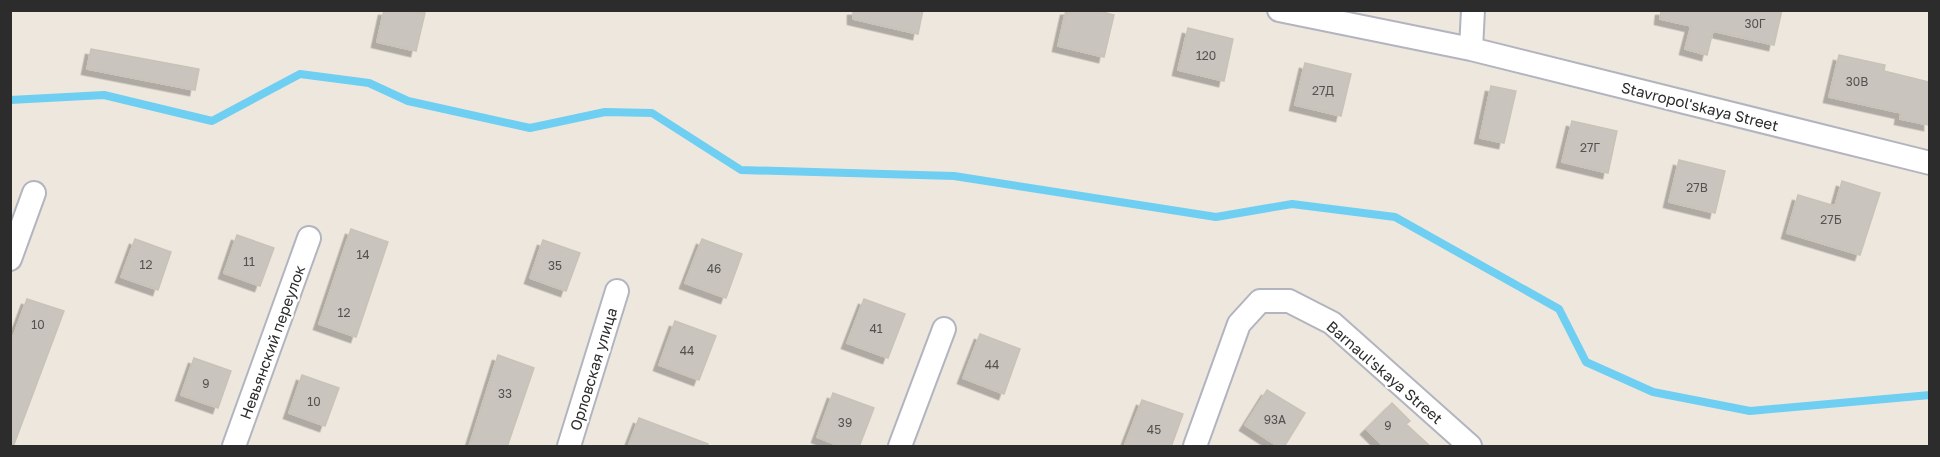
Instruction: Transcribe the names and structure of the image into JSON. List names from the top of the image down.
{
  "streets": {
    "street": [
      "Stavropol'skaya Street",
      "Невьянский переулок",
      "Орловская улица",
      "Barnaul'skaya Street"
    ]
  },
  "house_numbers": [
    "30Г",
    "120",
    "30В",
    "27Д",
    "27Г",
    "27В",
    "27Б",
    "14",
    "11",
    "12",
    "35",
    "46",
    "12",
    "10",
    "41",
    "44",
    "44",
    "9",
    "33",
    "10",
    "93А",
    "39",
    "9",
    "45"
  ]
}
